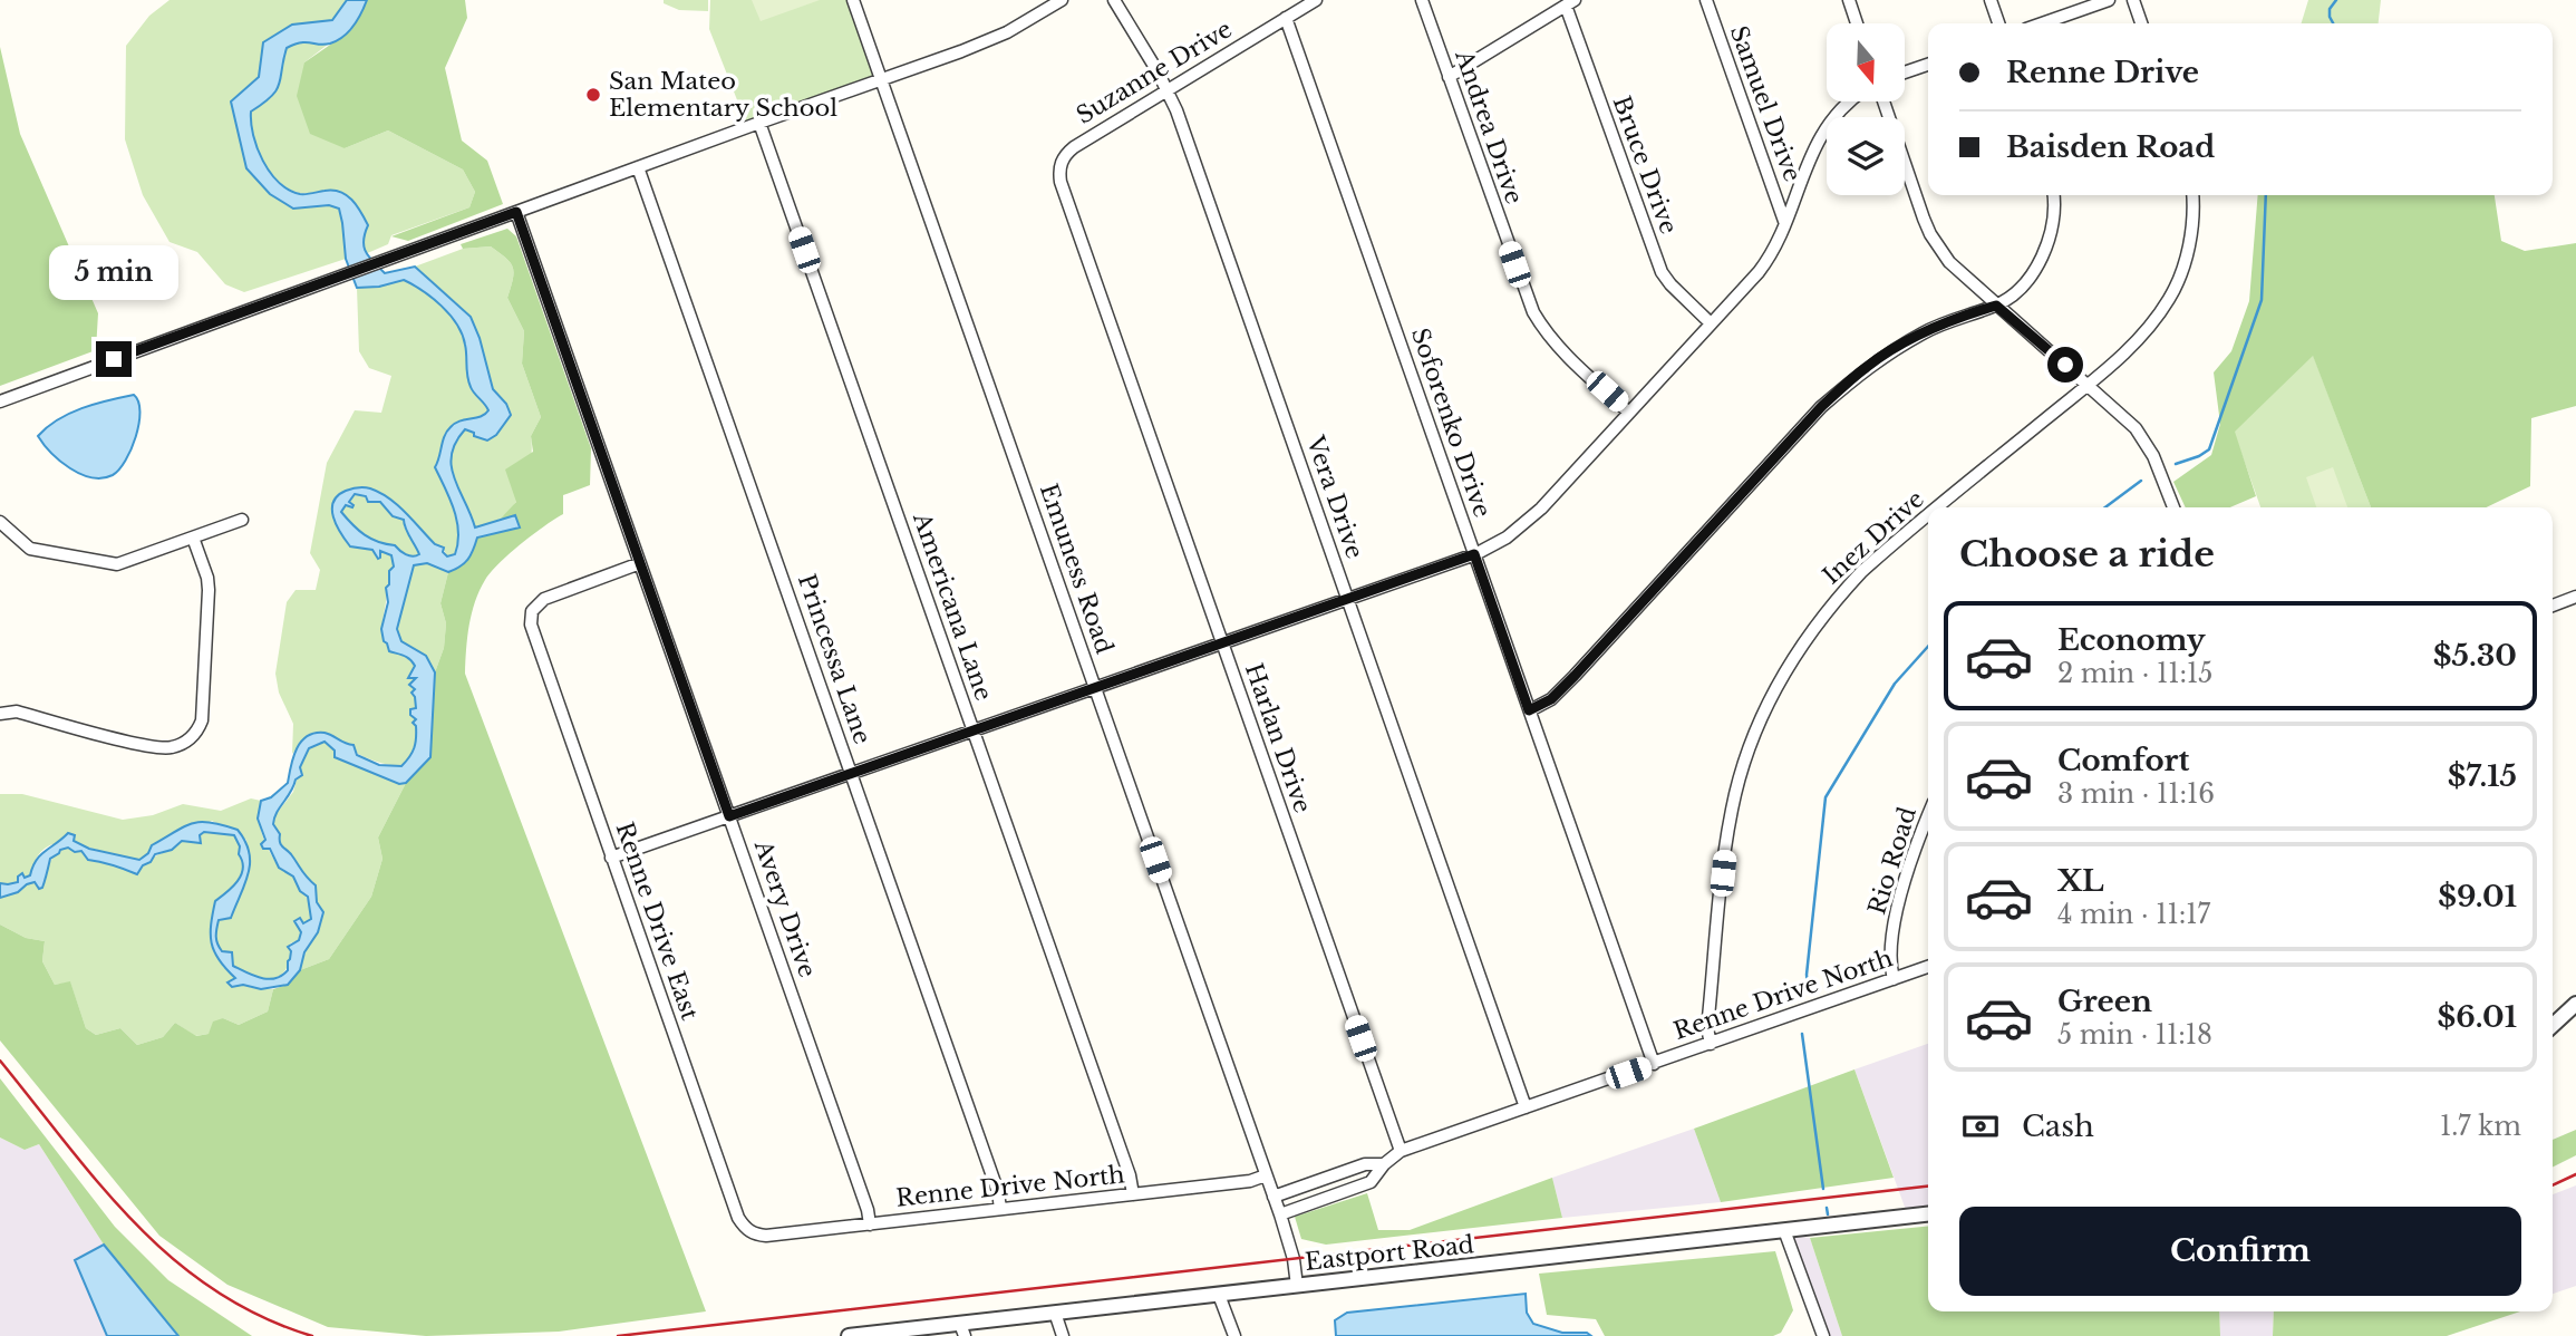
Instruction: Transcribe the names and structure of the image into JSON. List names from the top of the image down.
{
  "streets": {
    "street": [
      "Suzanne Drive",
      "Samuel Drive",
      "Andrea Drive",
      "Bruce Drive",
      "Soforenko Drive",
      "Vera Drive",
      "Inez Drive",
      "Emuness Road",
      "Americana Lane",
      "Princessa Lane",
      "Harlan Drive",
      "Rio Road",
      "Avery Drive",
      "Renne Drive East",
      "Renne Drive North",
      "Eastport Road"
    ]
  },
  "crossings": [
    ["Suzanne Drive", "Soforenko Drive"],
    ["Suzanne Drive", "Vera Drive"],
    ["Suzanne Drive", "Harlan Drive"],
    ["Soforenko Drive", "Renne Drive North"],
    ["Vera Drive", "Renne Drive North"],
    ["Inez Drive", "Renne Drive North"],
    ["Emuness Road", "Renne Drive North"],
    ["Emuness Road", "Eastport Road"],
    ["Americana Lane", "Renne Drive North"],
    ["Princessa Lane", "Renne Drive North"],
    ["Harlan Drive", "Renne Drive North"],
    ["Rio Road", "Renne Drive North"],
    ["Avery Drive", "Renne Drive East"],
    ["Avery Drive", "Renne Drive North"],
    ["Renne Drive East", "Renne Drive North"]
  ],
  "places": ["San Mateo Elementary School"],
  "north": "bottom",
  "page": {
    "banner": ["Renne Drive", "Baisden Road"],
    "bubble": "5 min",
    "heading": "Choose a ride",
    "list": [
      {
        "name": "Economy",
        "note": "2 min · 11:15",
        "value": "$5.30"
      },
      {
        "name": "Comfort",
        "note": "3 min · 11:16",
        "value": "$7.15"
      },
      {
        "name": "XL",
        "note": "4 min · 11:17",
        "value": "$9.01"
      },
      {
        "name": "Green",
        "note": "5 min · 11:18",
        "value": "$6.01"
      }
    ],
    "pay": ["Cash", "1.7 km"],
    "buttons": "Confirm"
  }
}
